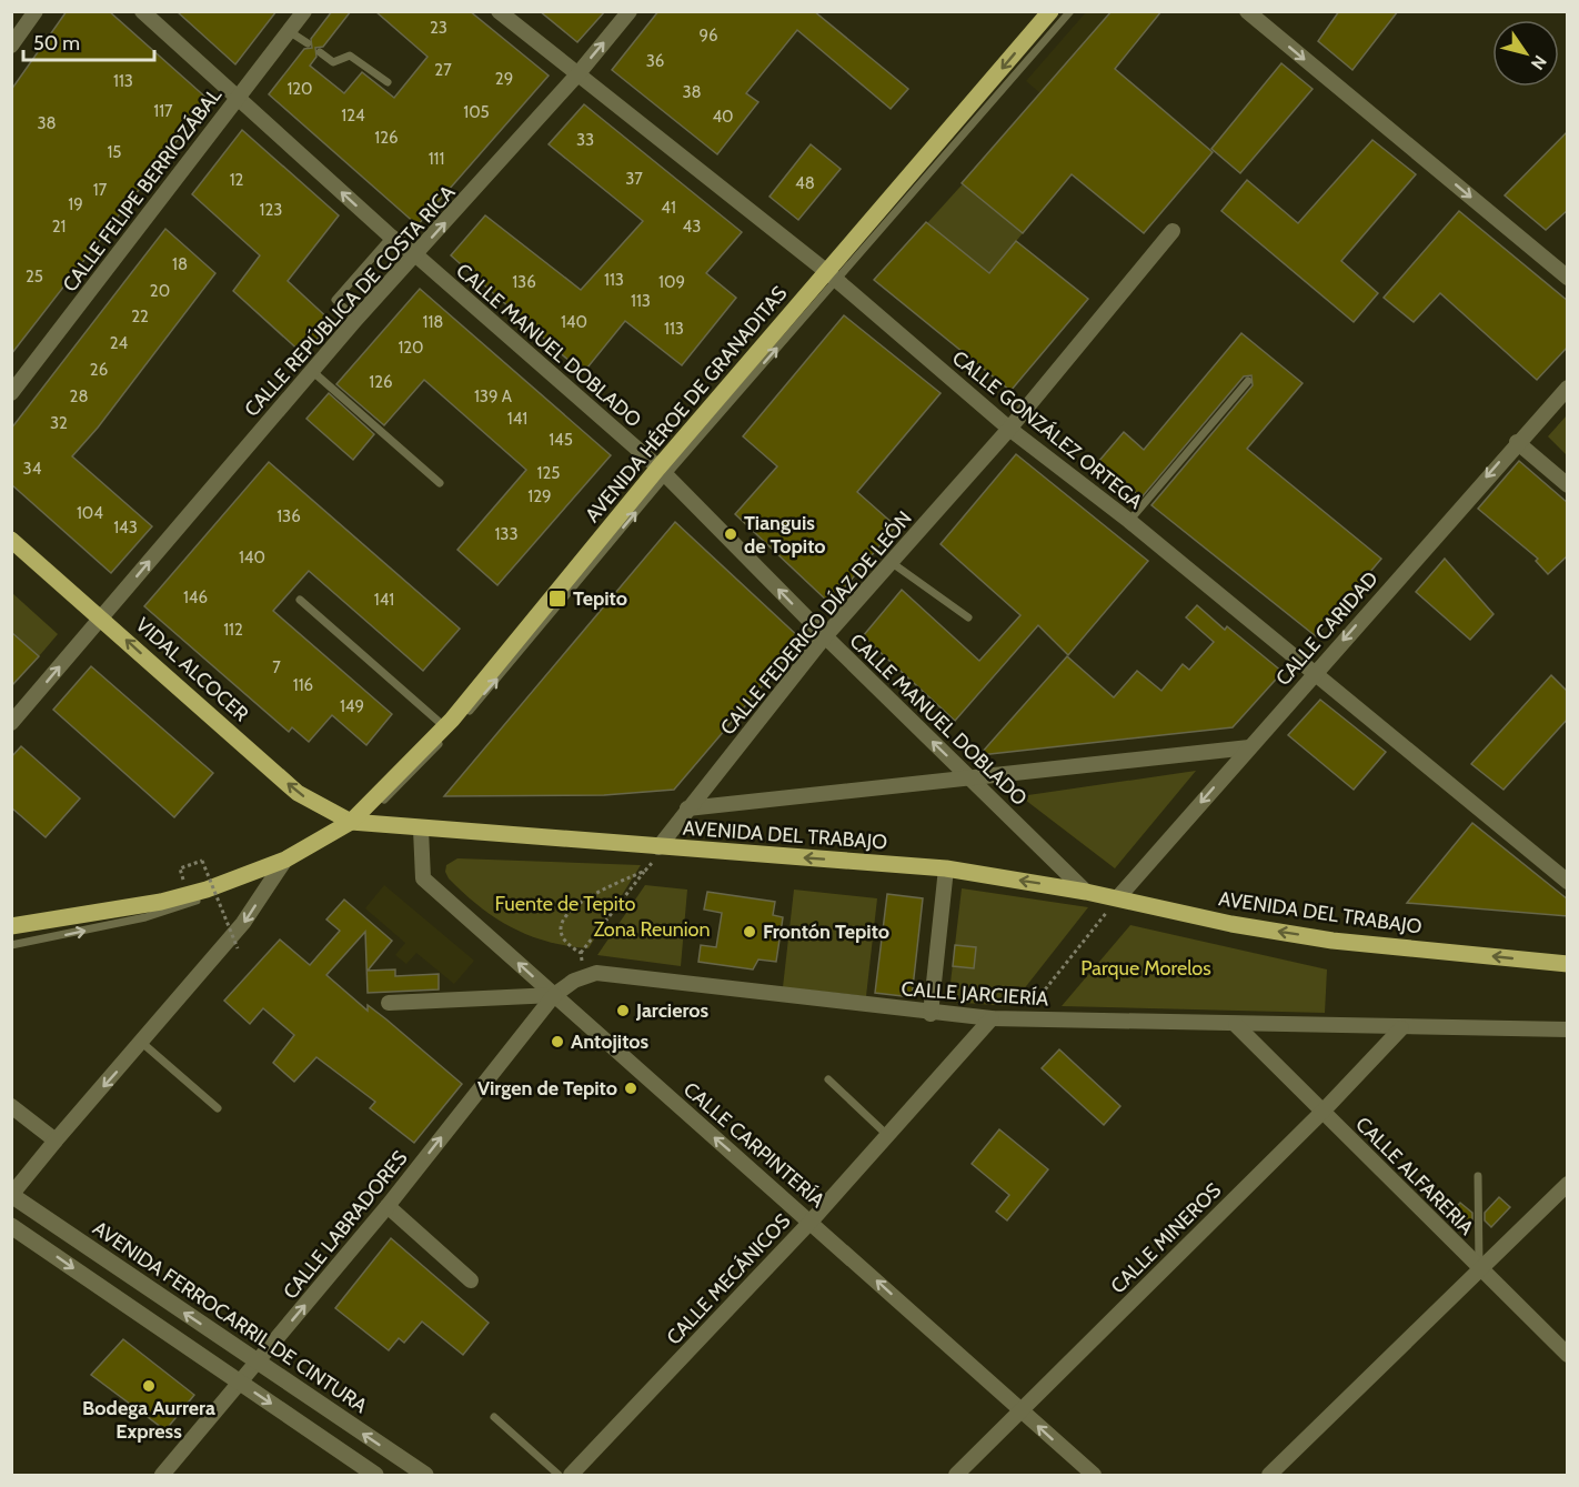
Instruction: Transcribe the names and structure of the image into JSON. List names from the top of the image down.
{
  "streets": {
    "main road": ["AVENIDA HÉROE DE GRANADITAS", "VIDAL ALCOCER", "AVENIDA DEL TRABAJO"],
    "street": [
      "CALLE FELIPE BERRIOZÁBAL",
      "CALLE REPÚBLICA DE COSTA RICA",
      "CALLE MANUEL DOBLADO",
      "CALLE GONZÁLEZ ORTEGA",
      "CALLE FEDERICO DÍAZ DE LEÓN",
      "CALLE CARIDAD",
      "CALLE JARCIERÍA",
      "CALLE CARPINTERÍA",
      "CALLE ALFARERIA",
      "CALLE LABRADORES",
      "CALLE MINEROS",
      "CALLE MECÁNICOS",
      "AVENIDA FERROCARRIL DE CINTURA"
    ]
  },
  "crossings": [
    ["CALLE FELIPE BERRIOZÁBAL", "CALLE MANUEL DOBLADO"],
    ["CALLE REPÚBLICA DE COSTA RICA", "CALLE MANUEL DOBLADO"],
    ["CALLE REPÚBLICA DE COSTA RICA", "CALLE GONZÁLEZ ORTEGA"],
    ["CALLE REPÚBLICA DE COSTA RICA", "VIDAL ALCOCER"],
    ["CALLE MANUEL DOBLADO", "AVENIDA HÉROE DE GRANADITAS"],
    ["CALLE MANUEL DOBLADO", "CALLE FEDERICO DÍAZ DE LEÓN"],
    ["CALLE MANUEL DOBLADO", "AVENIDA DEL TRABAJO"],
    ["AVENIDA HÉROE DE GRANADITAS", "CALLE GONZÁLEZ ORTEGA"],
    ["AVENIDA HÉROE DE GRANADITAS", "VIDAL ALCOCER"],
    ["AVENIDA HÉROE DE GRANADITAS", "AVENIDA DEL TRABAJO"],
    ["CALLE GONZÁLEZ ORTEGA", "CALLE FEDERICO DÍAZ DE LEÓN"],
    ["CALLE GONZÁLEZ ORTEGA", "CALLE CARIDAD"],
    ["CALLE FEDERICO DÍAZ DE LEÓN", "AVENIDA DEL TRABAJO"],
    ["CALLE CARIDAD", "AVENIDA DEL TRABAJO"],
    ["VIDAL ALCOCER", "AVENIDA DEL TRABAJO"],
    ["AVENIDA DEL TRABAJO", "CALLE CARPINTERÍA"],
    ["CALLE JARCIERÍA", "CALLE ALFARERIA"],
    ["CALLE JARCIERÍA", "CALLE MINEROS"],
    ["CALLE JARCIERÍA", "CALLE MECÁNICOS"],
    ["CALLE CARPINTERÍA", "CALLE LABRADORES"],
    ["CALLE CARPINTERÍA", "CALLE MINEROS"],
    ["CALLE CARPINTERÍA", "CALLE MECÁNICOS"],
    ["CALLE ALFARERIA", "CALLE MINEROS"],
    ["CALLE LABRADORES", "AVENIDA FERROCARRIL DE CINTURA"]
  ],
  "one_way": [
    "CALLE REPÚBLICA DE COSTA RICA",
    "CALLE MANUEL DOBLADO",
    "CALLE CARIDAD",
    "VIDAL ALCOCER",
    "AVENIDA DEL TRABAJO",
    "CALLE CARPINTERÍA",
    "CALLE LABRADORES"
  ],
  "parks": ["Fuente de Tepito", "Zona Reunion", "Parque Morelos"],
  "places": {
    "other": [
      "Tianguis de Topito",
      "Frontón Tepito",
      "Jarcieros",
      "Antojitos",
      "Virgen de Tepito",
      "Bodega Aurrera Express"
    ],
    "transit": ["Tepito"]
  },
  "house_numbers": [
    "23",
    "96",
    "36",
    "27",
    "29",
    "113",
    "120",
    "38",
    "117",
    "105",
    "124",
    "40",
    "38",
    "126",
    "33",
    "15",
    "111",
    "37",
    "12",
    "48",
    "17",
    "19",
    "41",
    "123",
    "21",
    "43",
    "18",
    "25",
    "113",
    "136",
    "109",
    "20",
    "113",
    "22",
    "118",
    "140",
    "113",
    "24",
    "120",
    "26",
    "126",
    "28",
    "139 A",
    "141",
    "32",
    "145",
    "34",
    "125",
    "129",
    "104",
    "136",
    "143",
    "133",
    "140",
    "146",
    "141",
    "112",
    "7",
    "116",
    "149"
  ],
  "scale_bar": "50 m",
  "north": "bottom right"
}
